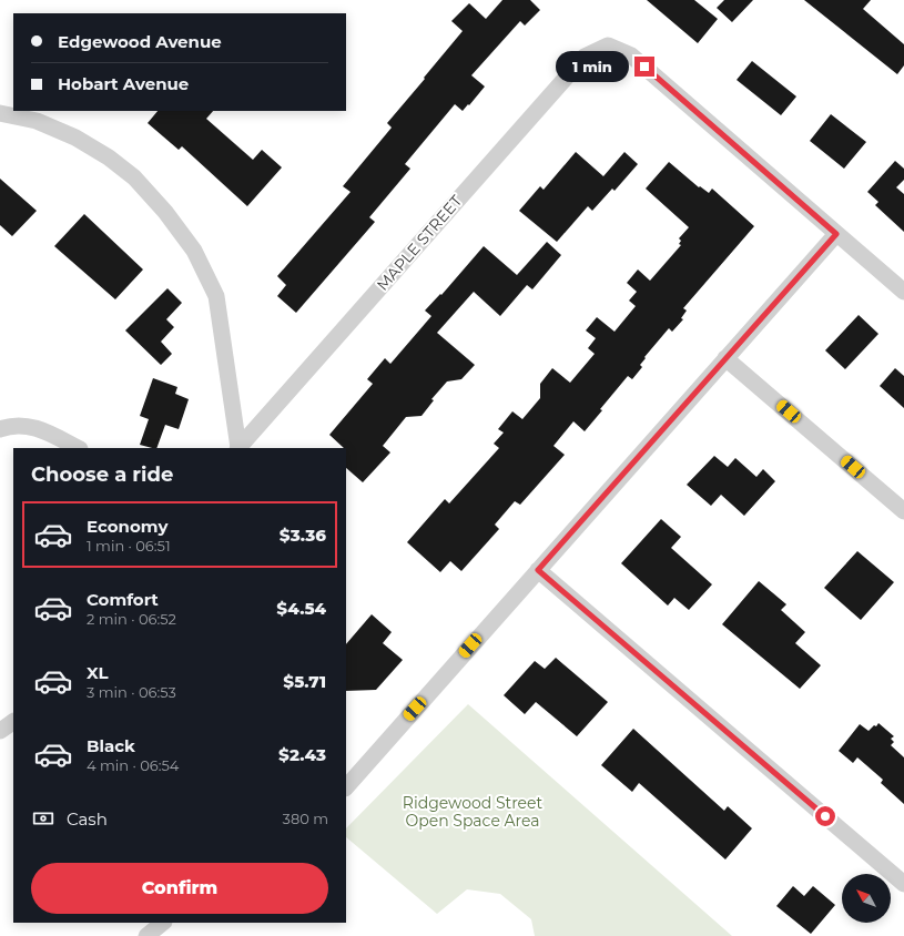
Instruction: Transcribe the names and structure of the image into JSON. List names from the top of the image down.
{
  "streets": {
    "street": ["MAPLE STREET"]
  },
  "parks": ["Ridgewood Street Open Space Area"],
  "north": "top left",
  "page": {
    "banner": ["Edgewood Avenue", "Hobart Avenue"],
    "bubble": "1 min",
    "heading": "Choose a ride",
    "list": [
      {
        "name": "Economy",
        "note": "1 min · 06:51",
        "value": "$3.36"
      },
      {
        "name": "Comfort",
        "note": "2 min · 06:52",
        "value": "$4.54"
      },
      {
        "name": "XL",
        "note": "3 min · 06:53",
        "value": "$5.71"
      },
      {
        "name": "Black",
        "note": "4 min · 06:54",
        "value": "$2.43"
      }
    ],
    "pay": ["Cash", "380 m"],
    "buttons": "Confirm"
  }
}
